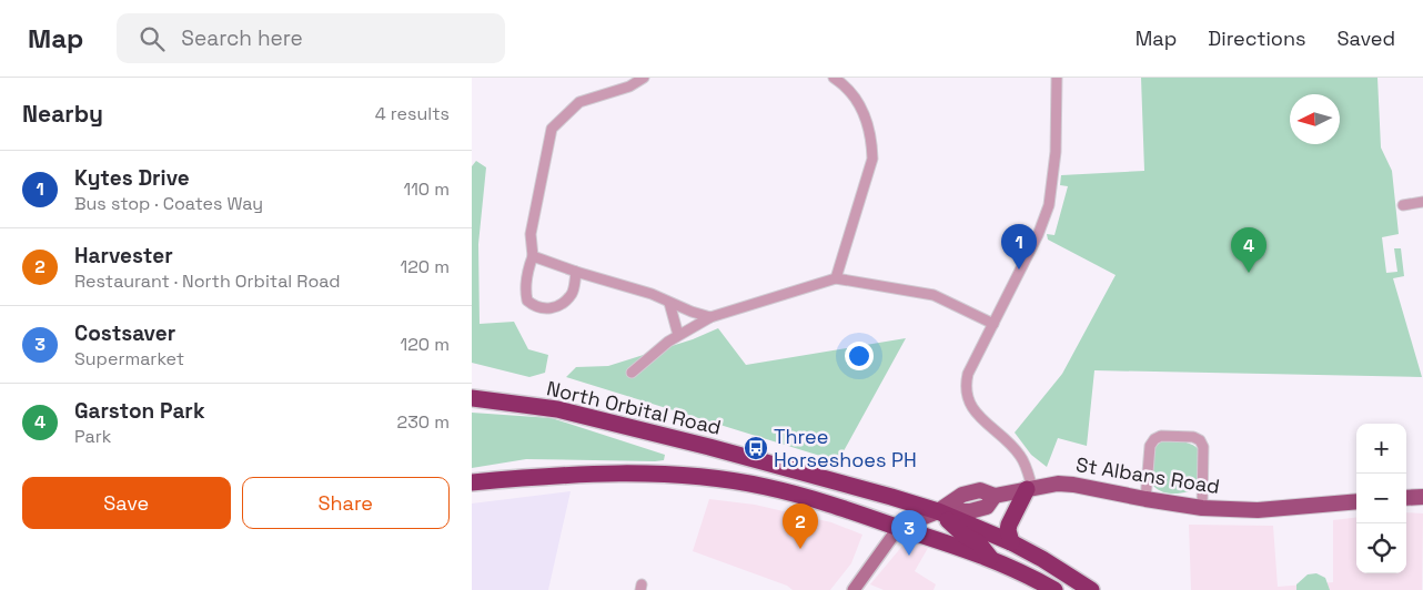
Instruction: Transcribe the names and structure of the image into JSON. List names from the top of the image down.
{
  "streets": {
    "highway": ["North Orbital Road"],
    "main road": ["St Albans Road"]
  },
  "crossings": [
    ["North Orbital Road", "St Albans Road"]
  ],
  "places": {
    "bus stop": ["Three Horseshoes PH"]
  },
  "north": "left",
  "page": {
    "header": "Map",
    "search": "Search here",
    "nav": ["Map", "Directions", "Saved"],
    "heading": ["Nearby", "4 results"],
    "list": [
      {
        "mark": "1",
        "name": "Kytes Drive",
        "note": "Bus stop · Coates Way",
        "value": "110 m"
      },
      {
        "mark": "2",
        "name": "Harvester",
        "note": "Restaurant · North Orbital Road",
        "value": "120 m"
      },
      {
        "mark": "3",
        "name": "Costsaver",
        "note": "Supermarket",
        "value": "120 m"
      },
      {
        "mark": "4",
        "name": "Garston Park",
        "note": "Park",
        "value": "230 m"
      }
    ],
    "pins": [
      "1",
      "4",
      "2",
      "3"
    ],
    "map_buttons": ["+", "−"],
    "buttons": ["Save", "Share"]
  }
}
